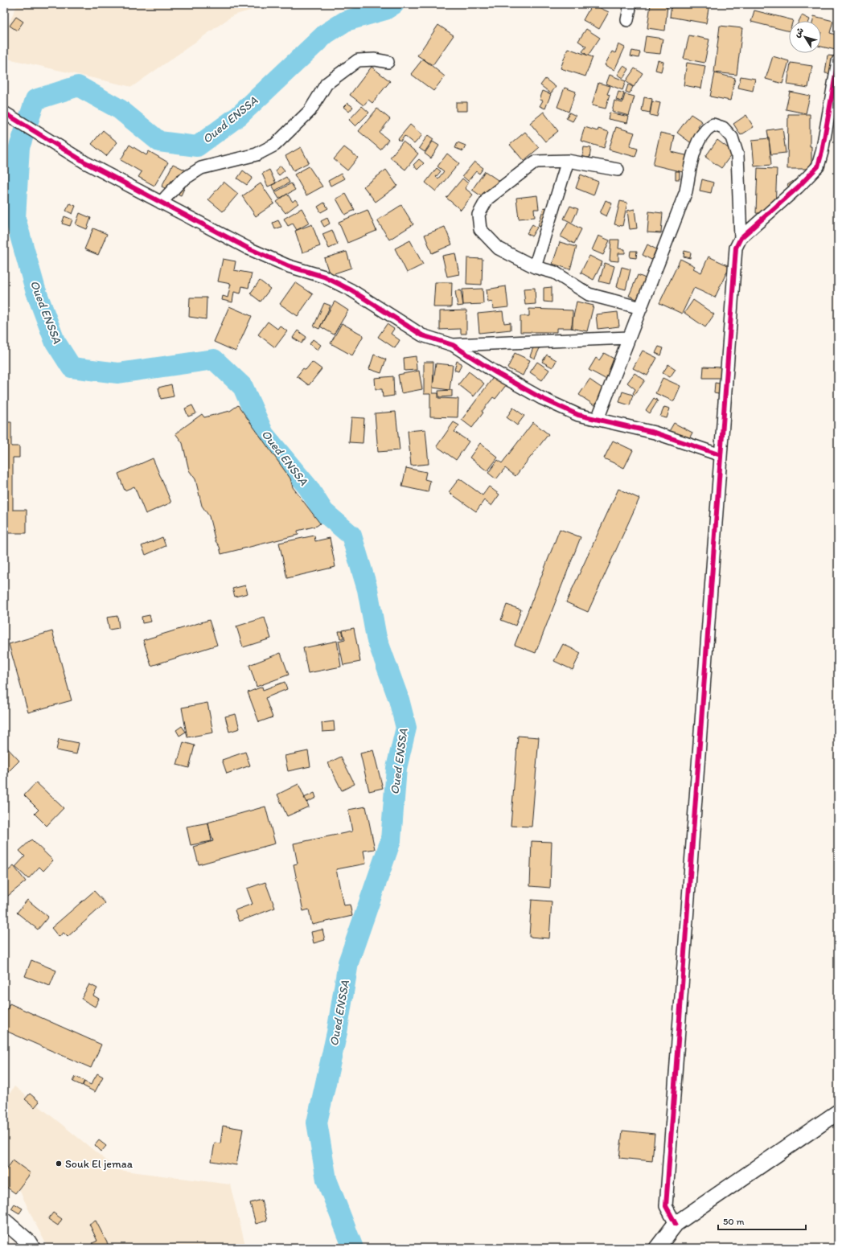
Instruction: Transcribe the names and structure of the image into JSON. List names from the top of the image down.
{
  "water": ["Oued ENSSA"],
  "places": ["Souk El jemaa"],
  "scale_bar": "50 m",
  "north": "top left"
}
